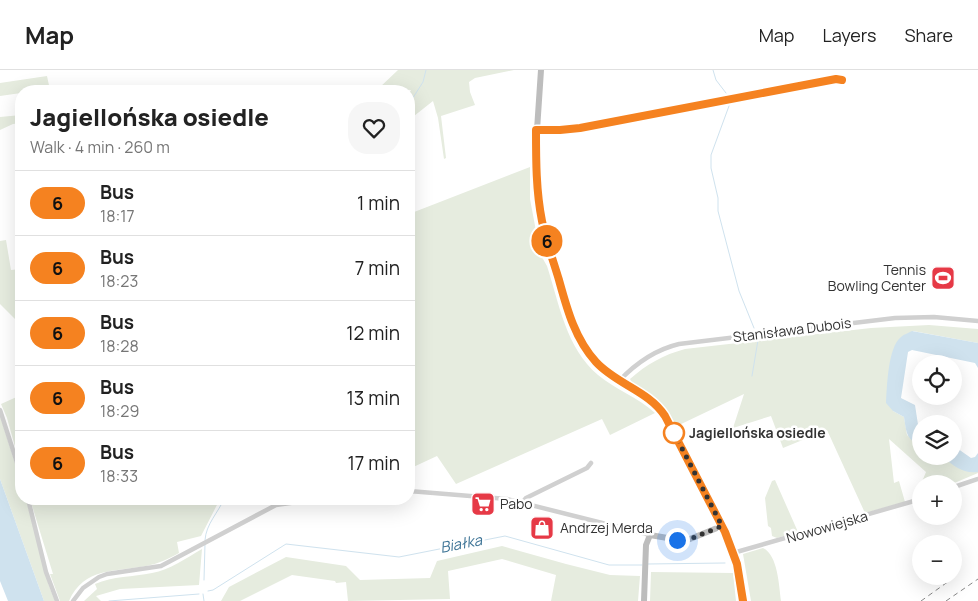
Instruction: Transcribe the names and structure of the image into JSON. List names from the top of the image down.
{
  "streets": {
    "street": ["Stanisława Dubois", "Nowowiejska"]
  },
  "water": ["Białka"],
  "places": {
    "sports": ["Tennis Bowling Center"],
    "other": ["Jagiellońska osiedle"],
    "supermarket": ["Pabo"],
    "shop": ["Andrzej Merda"]
  },
  "lines": ["bus line 6"],
  "page": {
    "header": "Map",
    "nav": ["Map", "Layers", "Share"],
    "on_map": "6",
    "heading": ["Jagiellońska osiedle", "Walk · 4 min · 260 m"],
    "list": [
      {
        "mark": "6",
        "name": "Bus",
        "note": "18:17",
        "value": "1 min"
      },
      {
        "mark": "6",
        "name": "Bus",
        "note": "18:23",
        "value": "7 min"
      },
      {
        "mark": "6",
        "name": "Bus",
        "note": "18:28",
        "value": "12 min"
      },
      {
        "mark": "6",
        "name": "Bus",
        "note": "18:29",
        "value": "13 min"
      },
      {
        "mark": "6",
        "name": "Bus",
        "note": "18:33",
        "value": "17 min"
      }
    ],
    "map_buttons": ["+", "−"]
  }
}
